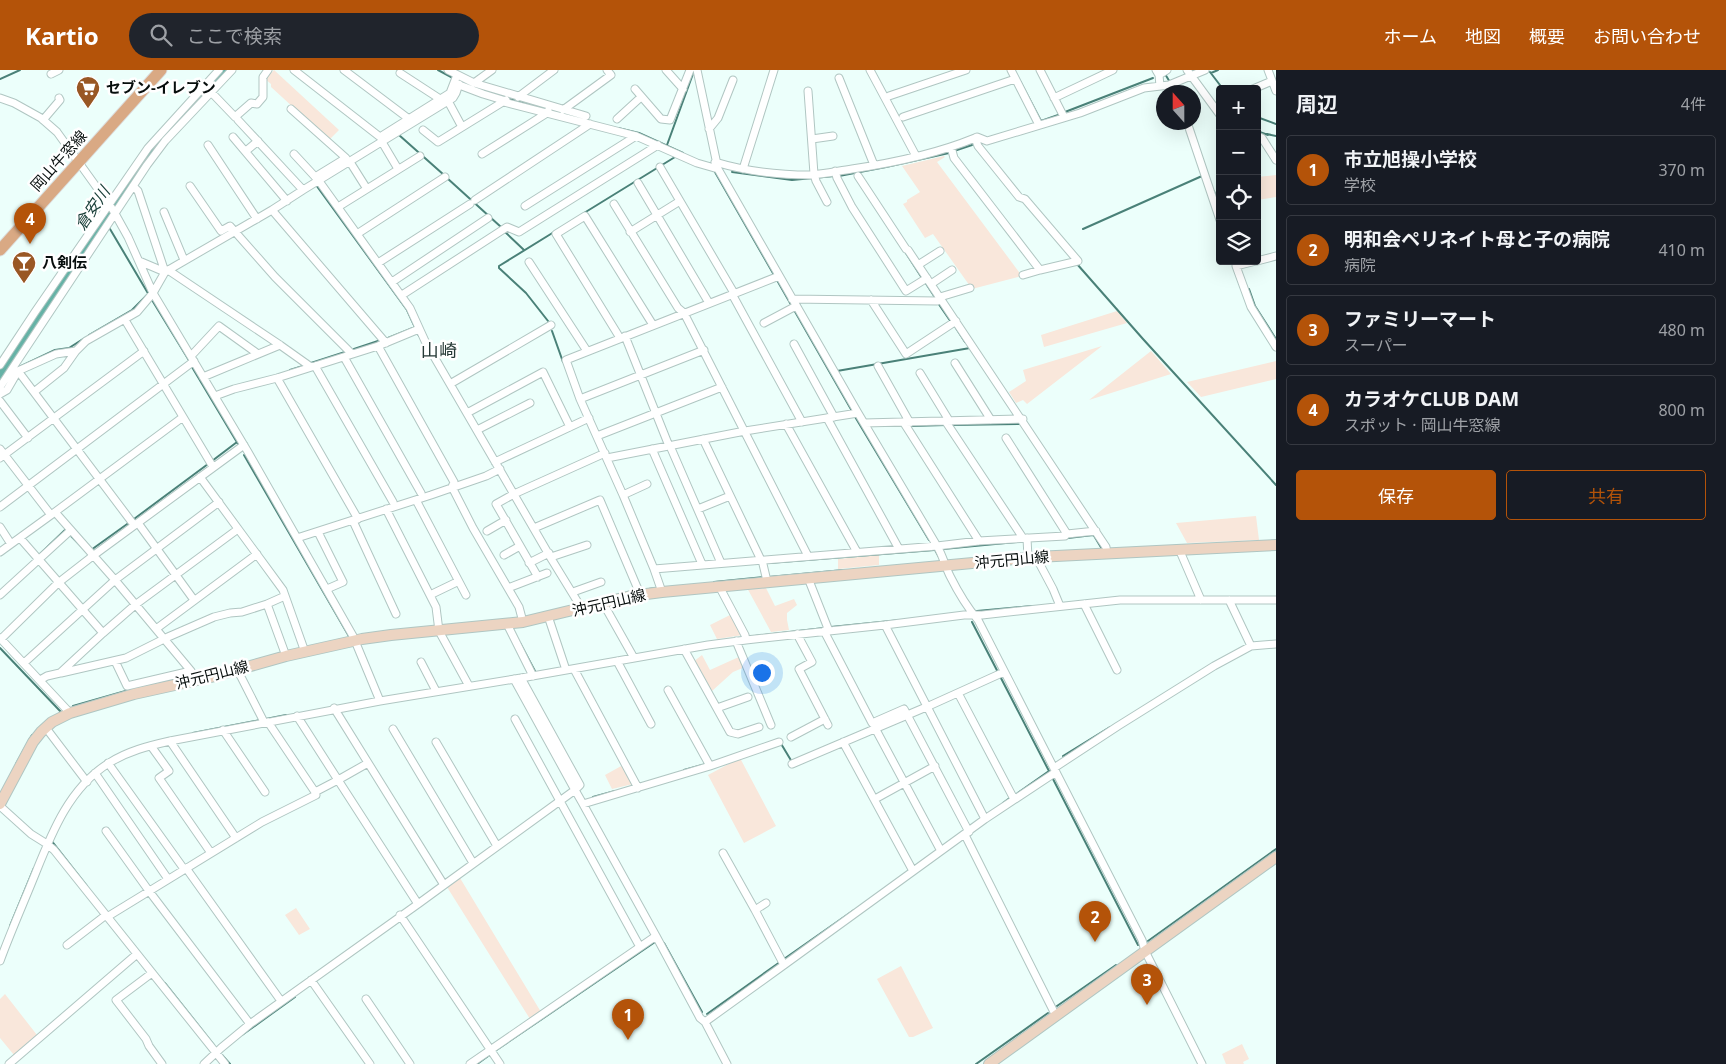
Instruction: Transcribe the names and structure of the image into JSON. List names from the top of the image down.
{
  "streets": {
    "main road": ["岡山牛窓線", "沖元円山線"]
  },
  "districts": ["山崎"],
  "water": ["倉安川"],
  "places": {
    "supermarket": ["セブン-イレブン"],
    "bar": ["八剣伝"]
  },
  "north": "top",
  "page": {
    "header": "Kartio",
    "search": "ここで検索",
    "nav": [
      "ホーム",
      "地図",
      "概要",
      "お問い合わせ"
    ],
    "heading": ["周辺", "4件"],
    "map_buttons": ["+", "−"],
    "list": [
      {
        "mark": "1",
        "name": "市立旭操小学校",
        "note": "学校",
        "value": "370 m"
      },
      {
        "mark": "2",
        "name": "明和会ペリネイト母と子の病院",
        "note": "病院",
        "value": "410 m"
      },
      {
        "mark": "3",
        "name": "ファミリーマート",
        "note": "スーパー",
        "value": "480 m"
      },
      {
        "mark": "4",
        "name": "カラオケCLUB DAM",
        "note": "スポット · 岡山牛窓線",
        "value": "800 m"
      }
    ],
    "pins": [
      "4",
      "2",
      "3",
      "1"
    ],
    "buttons": ["保存", "共有"]
  }
}
